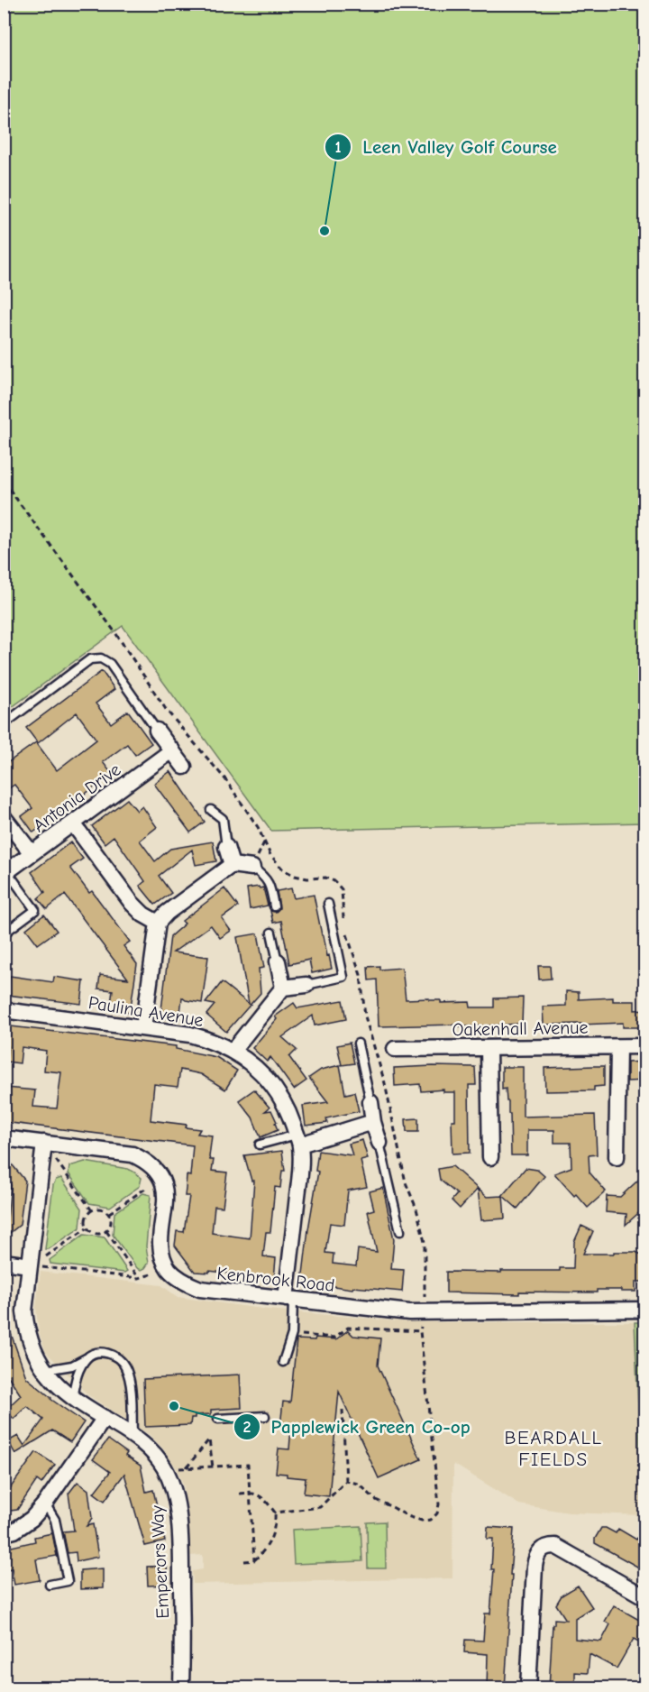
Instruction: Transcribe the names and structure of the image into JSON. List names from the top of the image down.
{
  "streets": {
    "street": [
      "Antonia Drive",
      "Paulina Avenue",
      "Oakenhall Avenue",
      "Kenbrook Road",
      "Emperors Way"
    ]
  },
  "crossings": [
    ["Paulina Avenue", "Kenbrook Road"]
  ],
  "districts": ["BEARDALL FIELDS"],
  "places": ["Leen Valley Golf Course", "Papplewick Green Co-op"]
}
